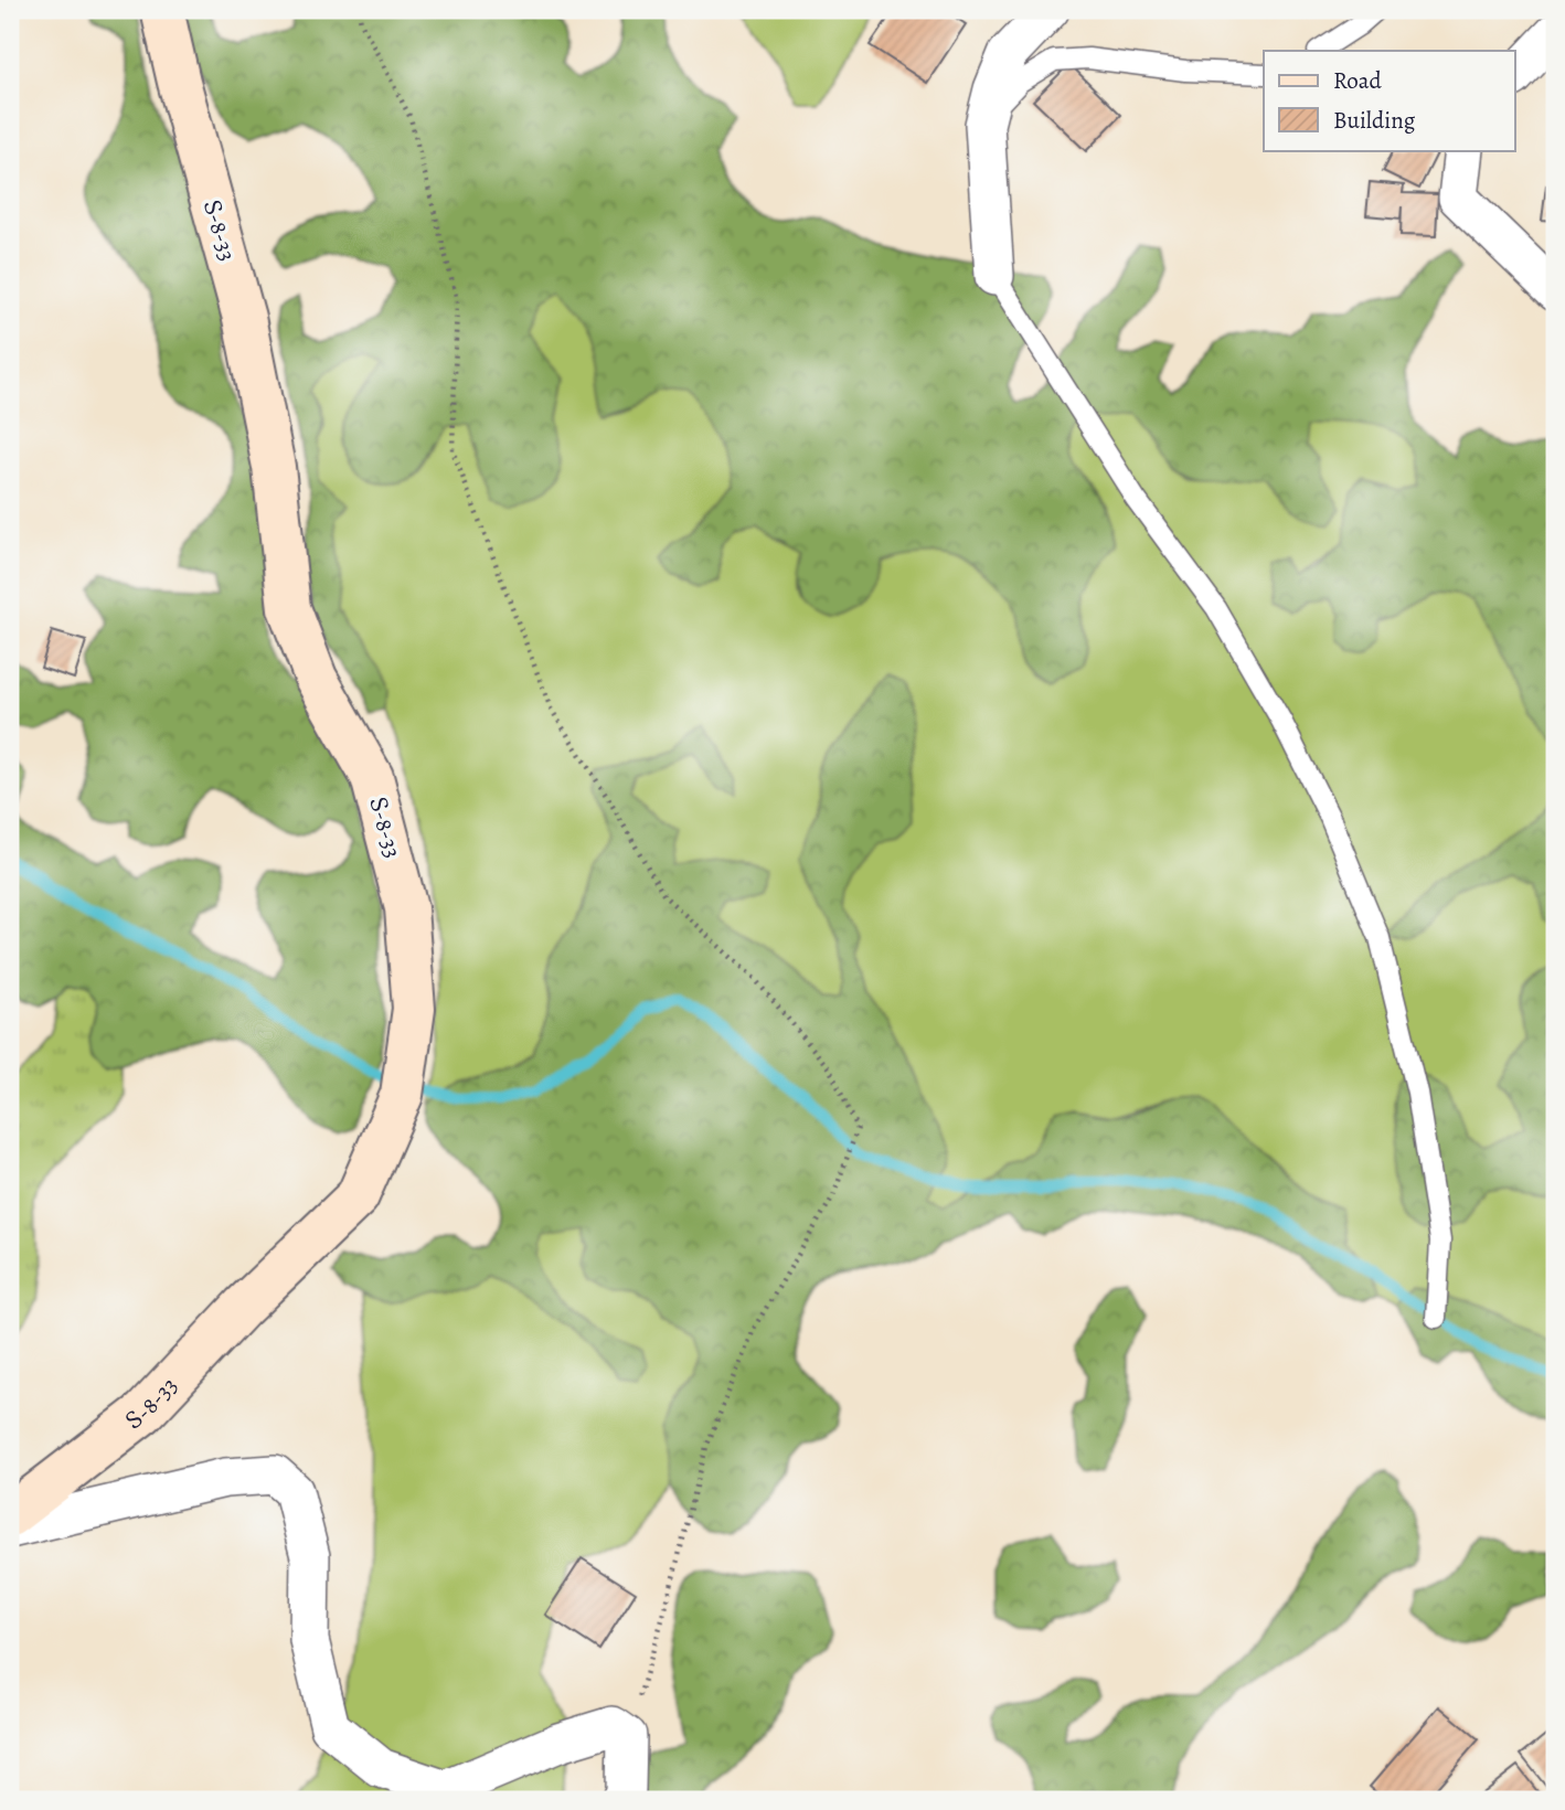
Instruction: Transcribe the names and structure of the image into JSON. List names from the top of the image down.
{
  "streets": {
    "street": ["Տ-8-33"]
  },
  "legend": ["Road", "Building"]
}
